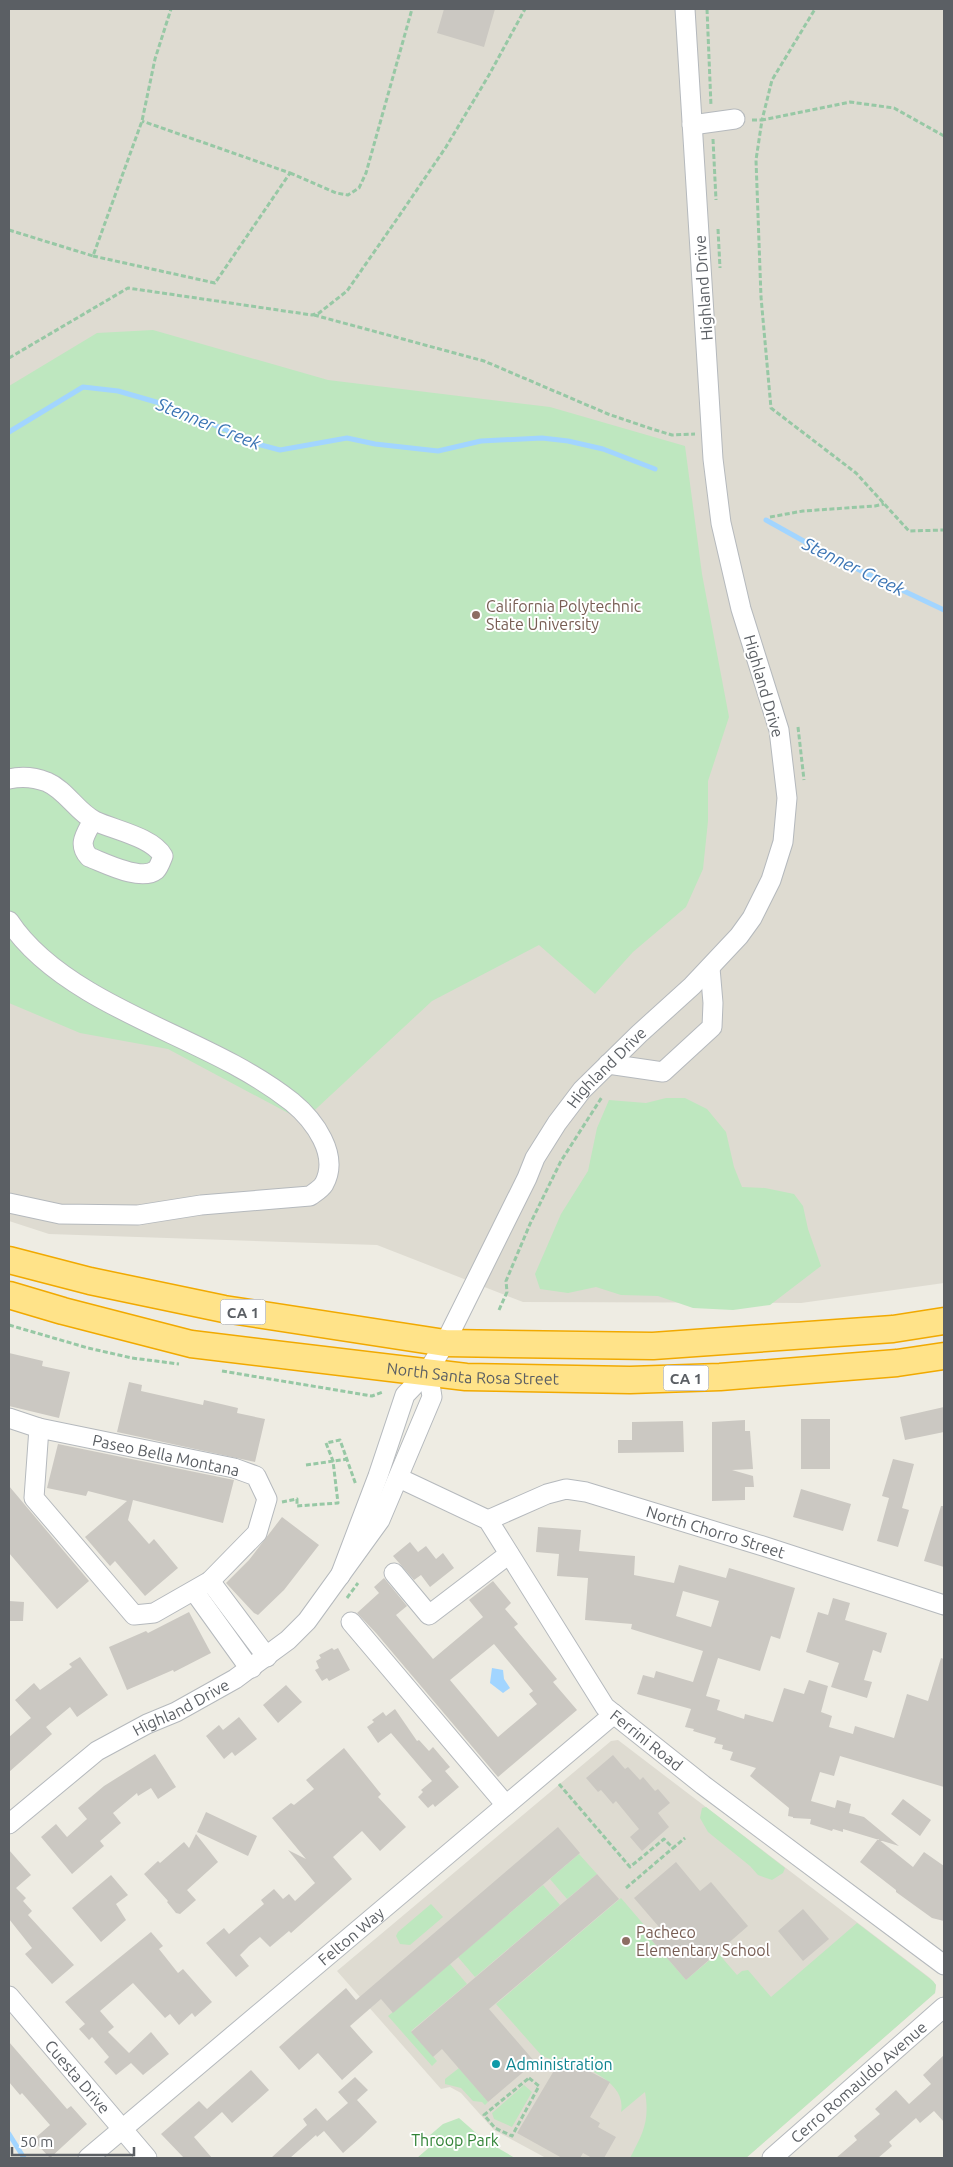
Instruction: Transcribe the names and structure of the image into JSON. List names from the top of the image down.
{
  "streets": {
    "highway": ["CA 1", "North Santa Rosa Street"],
    "street": [
      "Highland Drive",
      "Paseo Bella Montana",
      "North Chorro Street",
      "Ferrini Road",
      "Felton Way",
      "Cuesta Drive",
      "Cerro Romauldo Avenue"
    ]
  },
  "crossings": [
    ["Highland Drive", "North Santa Rosa Street"],
    ["North Chorro Street", "Ferrini Road"],
    ["Ferrini Road", "Felton Way"],
    ["Felton Way", "Cuesta Drive"]
  ],
  "water": ["Stenner Creek"],
  "parks": ["Throop Park"],
  "places": ["California Polytechnic State University", "Pacheco Elementary School", "Administration"],
  "scale_bar": "50 m"
}
